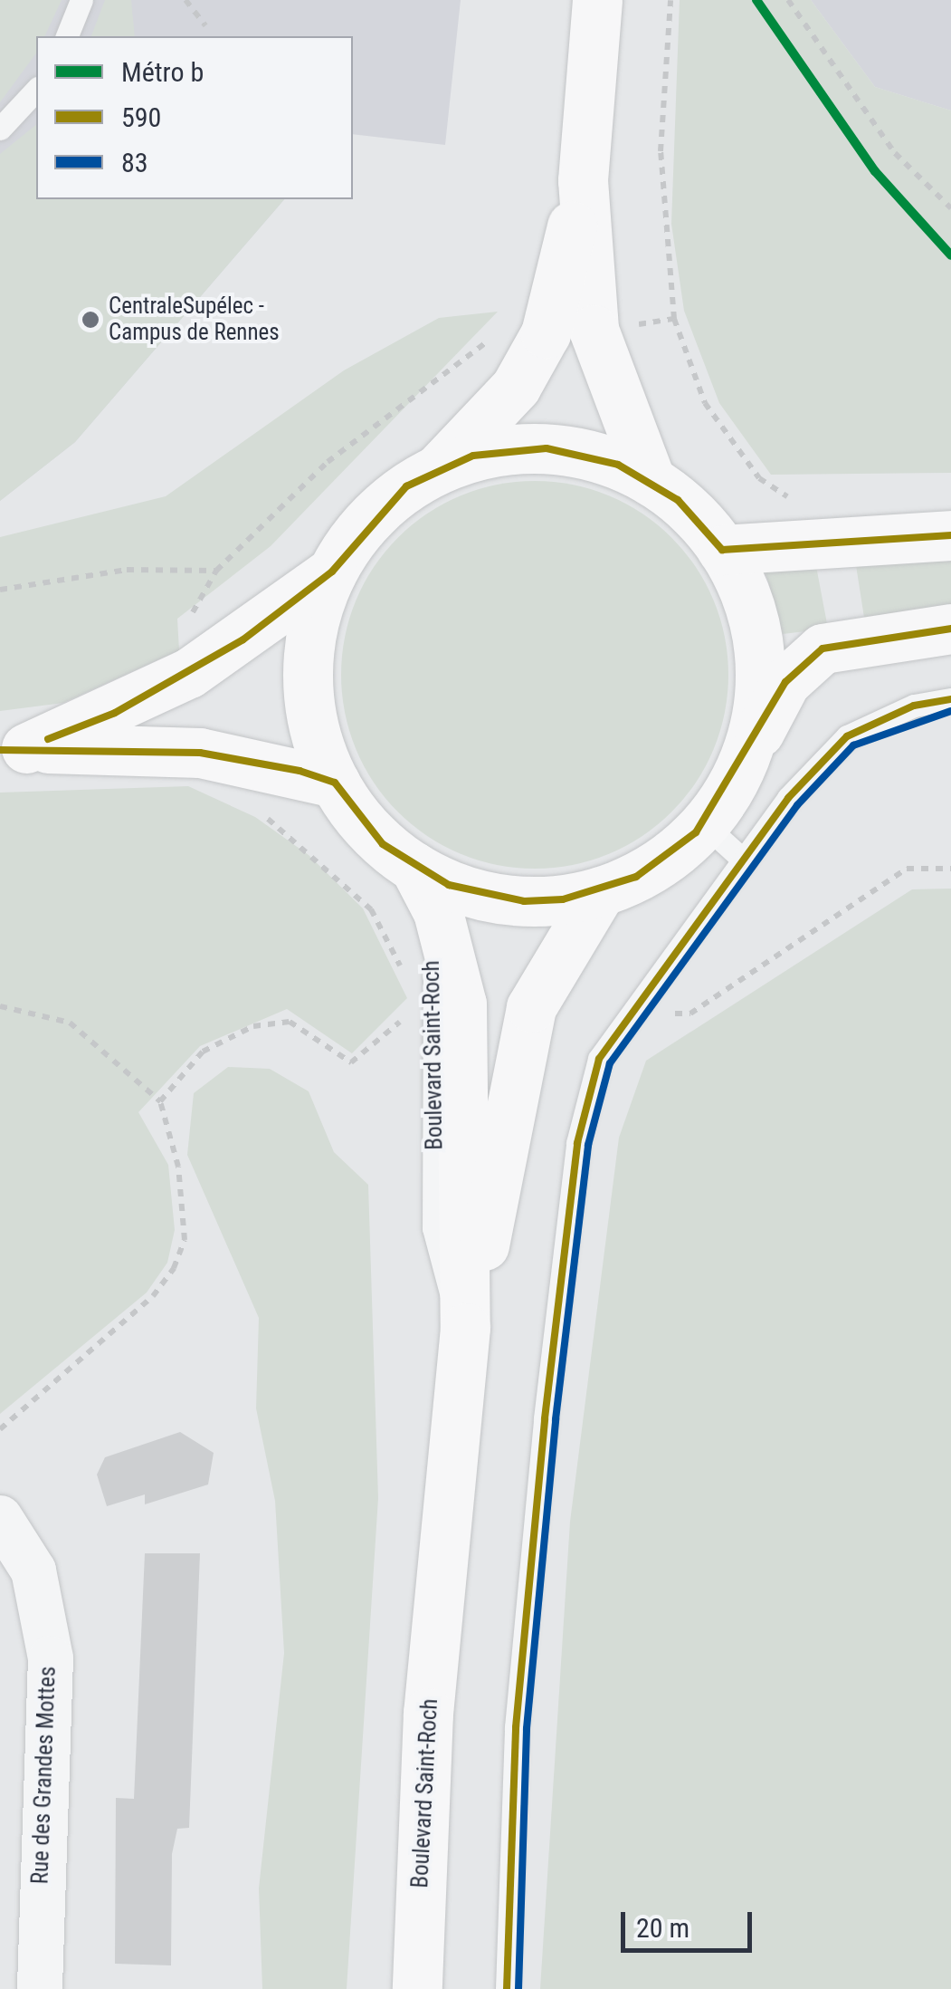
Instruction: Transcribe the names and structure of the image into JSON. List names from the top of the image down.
{
  "streets": {
    "main road": ["Boulevard Saint-Roch"],
    "street": ["Rue des Grandes Mottes"]
  },
  "places": ["CentraleSupélec - Campus de Rennes"],
  "lines": ["metro line b", "transit line 590", "transit line 83"],
  "legend": ["Métro b", "590", "83"],
  "scale_bar": "20 m"
}
